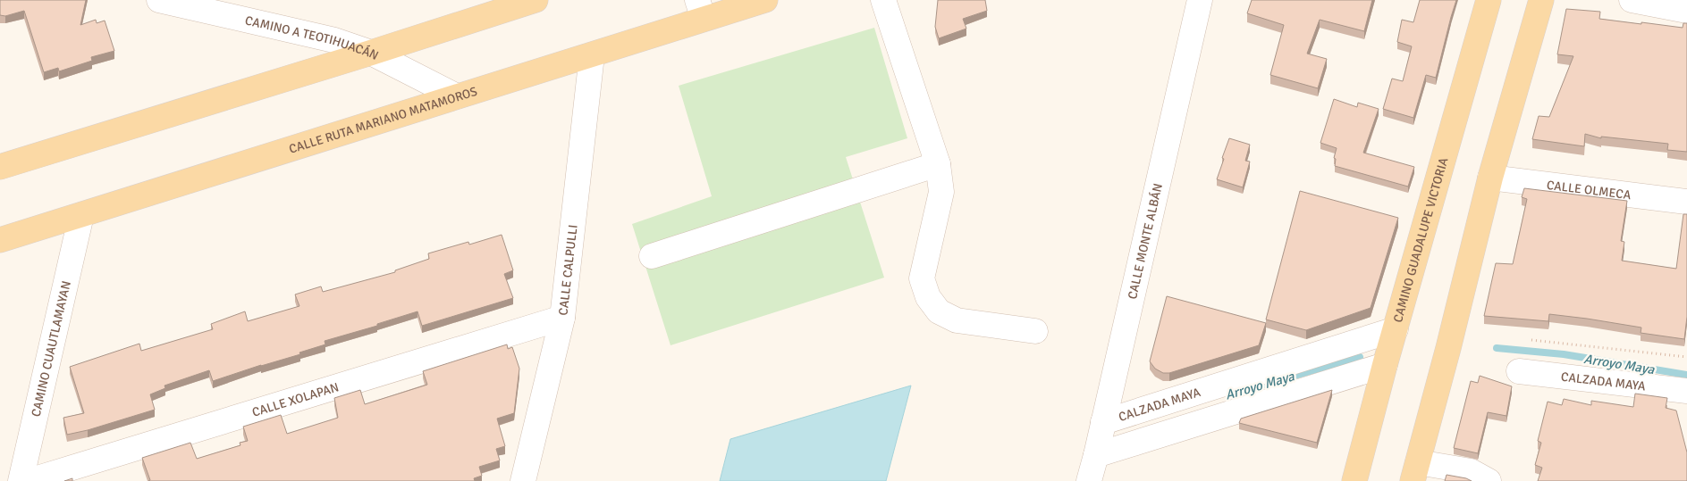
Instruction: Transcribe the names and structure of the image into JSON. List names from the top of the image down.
{
  "streets": {
    "main road": ["CALLE RUTA MARIANO MATAMOROS", "CAMINO GUADALUPE VICTORIA"],
    "street": [
      "CAMINO A TEOTIHUACÁN",
      "CALLE OLMECA",
      "CALLE MONTE ALBÁN",
      "CALLE CALPULLI",
      "CAMINO CUAUTLAMAYAN",
      "CALZADA MAYA",
      "CALLE XOLAPAN"
    ]
  },
  "crossings": [
    ["CAMINO A TEOTIHUACÁN", "CALLE RUTA MARIANO MATAMOROS"],
    ["CALLE RUTA MARIANO MATAMOROS", "CALLE CALPULLI"],
    ["CALLE RUTA MARIANO MATAMOROS", "CAMINO CUAUTLAMAYAN"],
    ["CAMINO GUADALUPE VICTORIA", "CALZADA MAYA"],
    ["CALLE MONTE ALBÁN", "CALZADA MAYA"],
    ["CALLE CALPULLI", "CALLE XOLAPAN"]
  ],
  "water": ["Arroyo Maya"]
}
